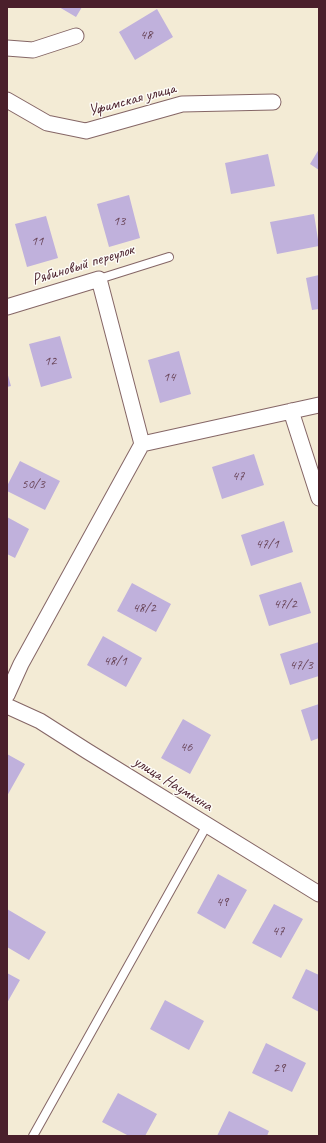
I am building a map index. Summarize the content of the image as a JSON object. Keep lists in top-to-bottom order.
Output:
{
  "streets": {
    "street": ["Уфимская улица", "Рябиновый переулок", "улица Наумкина"]
  },
  "house_numbers": [
    "48",
    "13",
    "11",
    "12",
    "14",
    "47",
    "50/3",
    "47/1",
    "47/2",
    "48/2",
    "48/1",
    "47/3",
    "46",
    "49",
    "47",
    "29"
  ]
}
